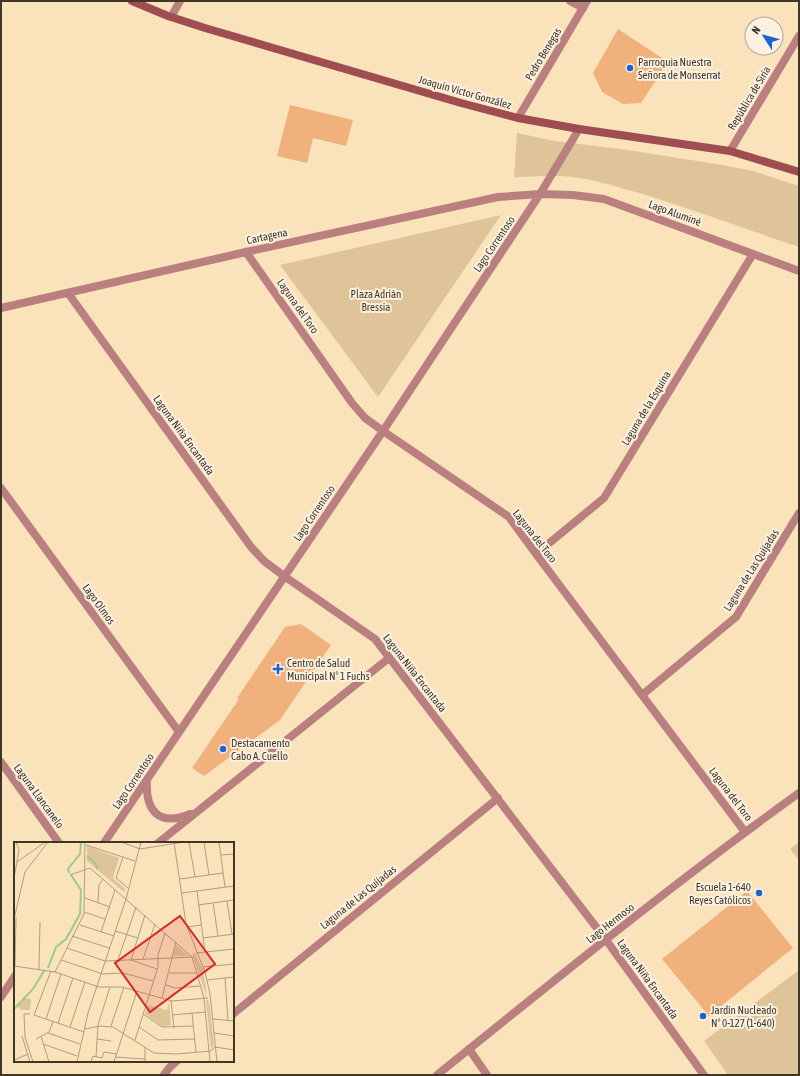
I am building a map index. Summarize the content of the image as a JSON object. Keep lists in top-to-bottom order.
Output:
{
  "streets": {
    "main road": ["Joaquín Víctor González"],
    "street": [
      "Pedro Benegas",
      "República de Siria",
      "Lago Aluminé",
      "Cartagena",
      "Lago Correntoso",
      "Laguna del Toro",
      "Laguna de la Esquina",
      "Laguna Niña Encantada",
      "Laguna de Las Quijadas",
      "Lago Olmos",
      "Laguna Llancanelo",
      "Lago Hermoso"
    ]
  },
  "crossings": [
    ["Pedro Benegas", "Joaquín Víctor González"],
    ["Joaquín Víctor González", "República de Siria"],
    ["Joaquín Víctor González", "Lago Correntoso"],
    ["Lago Aluminé", "Cartagena"],
    ["Lago Aluminé", "Lago Correntoso"],
    ["Lago Aluminé", "Laguna de la Esquina"],
    ["Cartagena", "Lago Correntoso"],
    ["Cartagena", "Laguna del Toro"],
    ["Cartagena", "Laguna Niña Encantada"],
    ["Lago Correntoso", "Laguna del Toro"],
    ["Lago Correntoso", "Laguna Niña Encantada"],
    ["Lago Correntoso", "Lago Olmos"],
    ["Laguna del Toro", "Laguna de la Esquina"],
    ["Laguna del Toro", "Laguna de Las Quijadas"],
    ["Laguna del Toro", "Lago Hermoso"],
    ["Laguna Niña Encantada", "Laguna de Las Quijadas"],
    ["Laguna Niña Encantada", "Lago Hermoso"]
  ],
  "parks": ["Plaza Adrián Bressia"],
  "places": {
    "other": [
      "Parroquia Nuestra Señora de Monserrat",
      "Destacamento Cabo A. Cuello",
      "Escuela 1-640 Reyes Católicos",
      "Jardín Nucleado N° 0-127 (1-640)"
    ],
    "health": ["Centro de Salud Municipal N° 1 Fuchs"]
  },
  "north": "top left"
}
